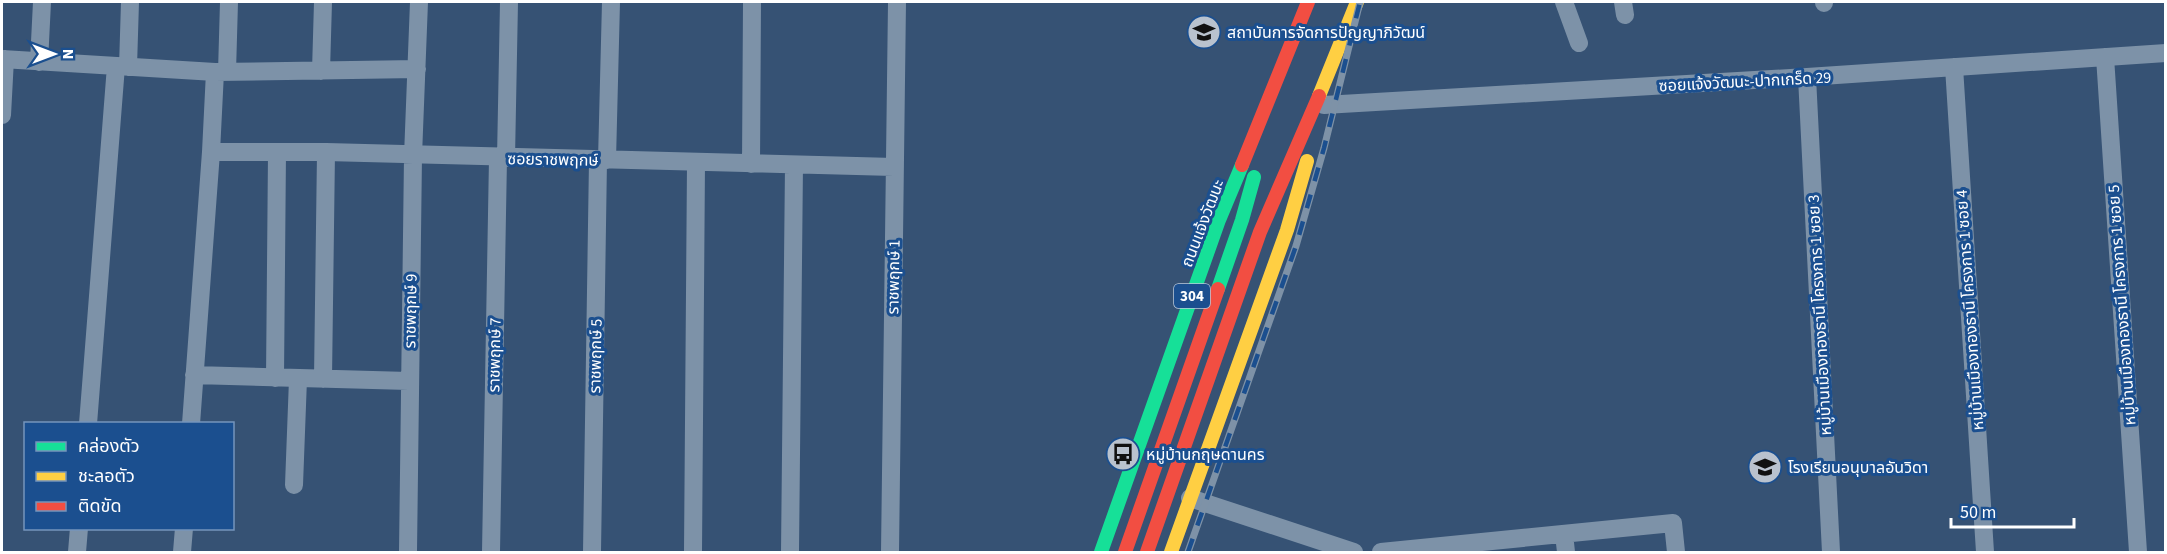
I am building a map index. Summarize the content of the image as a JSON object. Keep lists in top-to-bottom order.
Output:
{
  "streets": {
    "main road": ["ถนนแจ้งวัฒนะ", "304"],
    "street": [
      "ซอยแจ้งวัฒนะ-ปากเกร็ด 29",
      "ซอยราชพฤกษ์",
      "ราชพฤกษ์ 1",
      "หมู่บ้านเมืองทองธานี โครงการ 1 ซอย 5",
      "หมู่บ้านเมืองทองธานี โครงการ 1 ซอย 4",
      "ราชพฤกษ์ 9",
      "หมู่บ้านเมืองทองธานี โครงการ 1 ซอย 3",
      "ราชพฤกษ์ 7",
      "ราชพฤกษ์ 5"
    ]
  },
  "crossings": [
    ["ซอยแจ้งวัฒนะ-ปากเกร็ด 29", "หมู่บ้านเมืองทองธานี โครงการ 1 ซอย 5"],
    ["ซอยแจ้งวัฒนะ-ปากเกร็ด 29", "หมู่บ้านเมืองทองธานี โครงการ 1 ซอย 4"],
    ["ซอยแจ้งวัฒนะ-ปากเกร็ด 29", "หมู่บ้านเมืองทองธานี โครงการ 1 ซอย 3"],
    ["ซอยราชพฤกษ์", "ราชพฤกษ์ 1"],
    ["ซอยราชพฤกษ์", "ราชพฤกษ์ 9"],
    ["ซอยราชพฤกษ์", "ราชพฤกษ์ 7"],
    ["ซอยราชพฤกษ์", "ราชพฤกษ์ 5"]
  ],
  "places": {
    "school or university": ["สถาบันการจัดการปัญญาภิวัฒน์", "โรงเรียนอนุบาลอันวิดา"],
    "bus stop": ["หมู่บ้านกฤษดานคร"]
  },
  "legend": ["คล่องตัว", "ชะลอตัว", "ติดขัด"],
  "scale_bar": "50 m",
  "north": "right"
}
